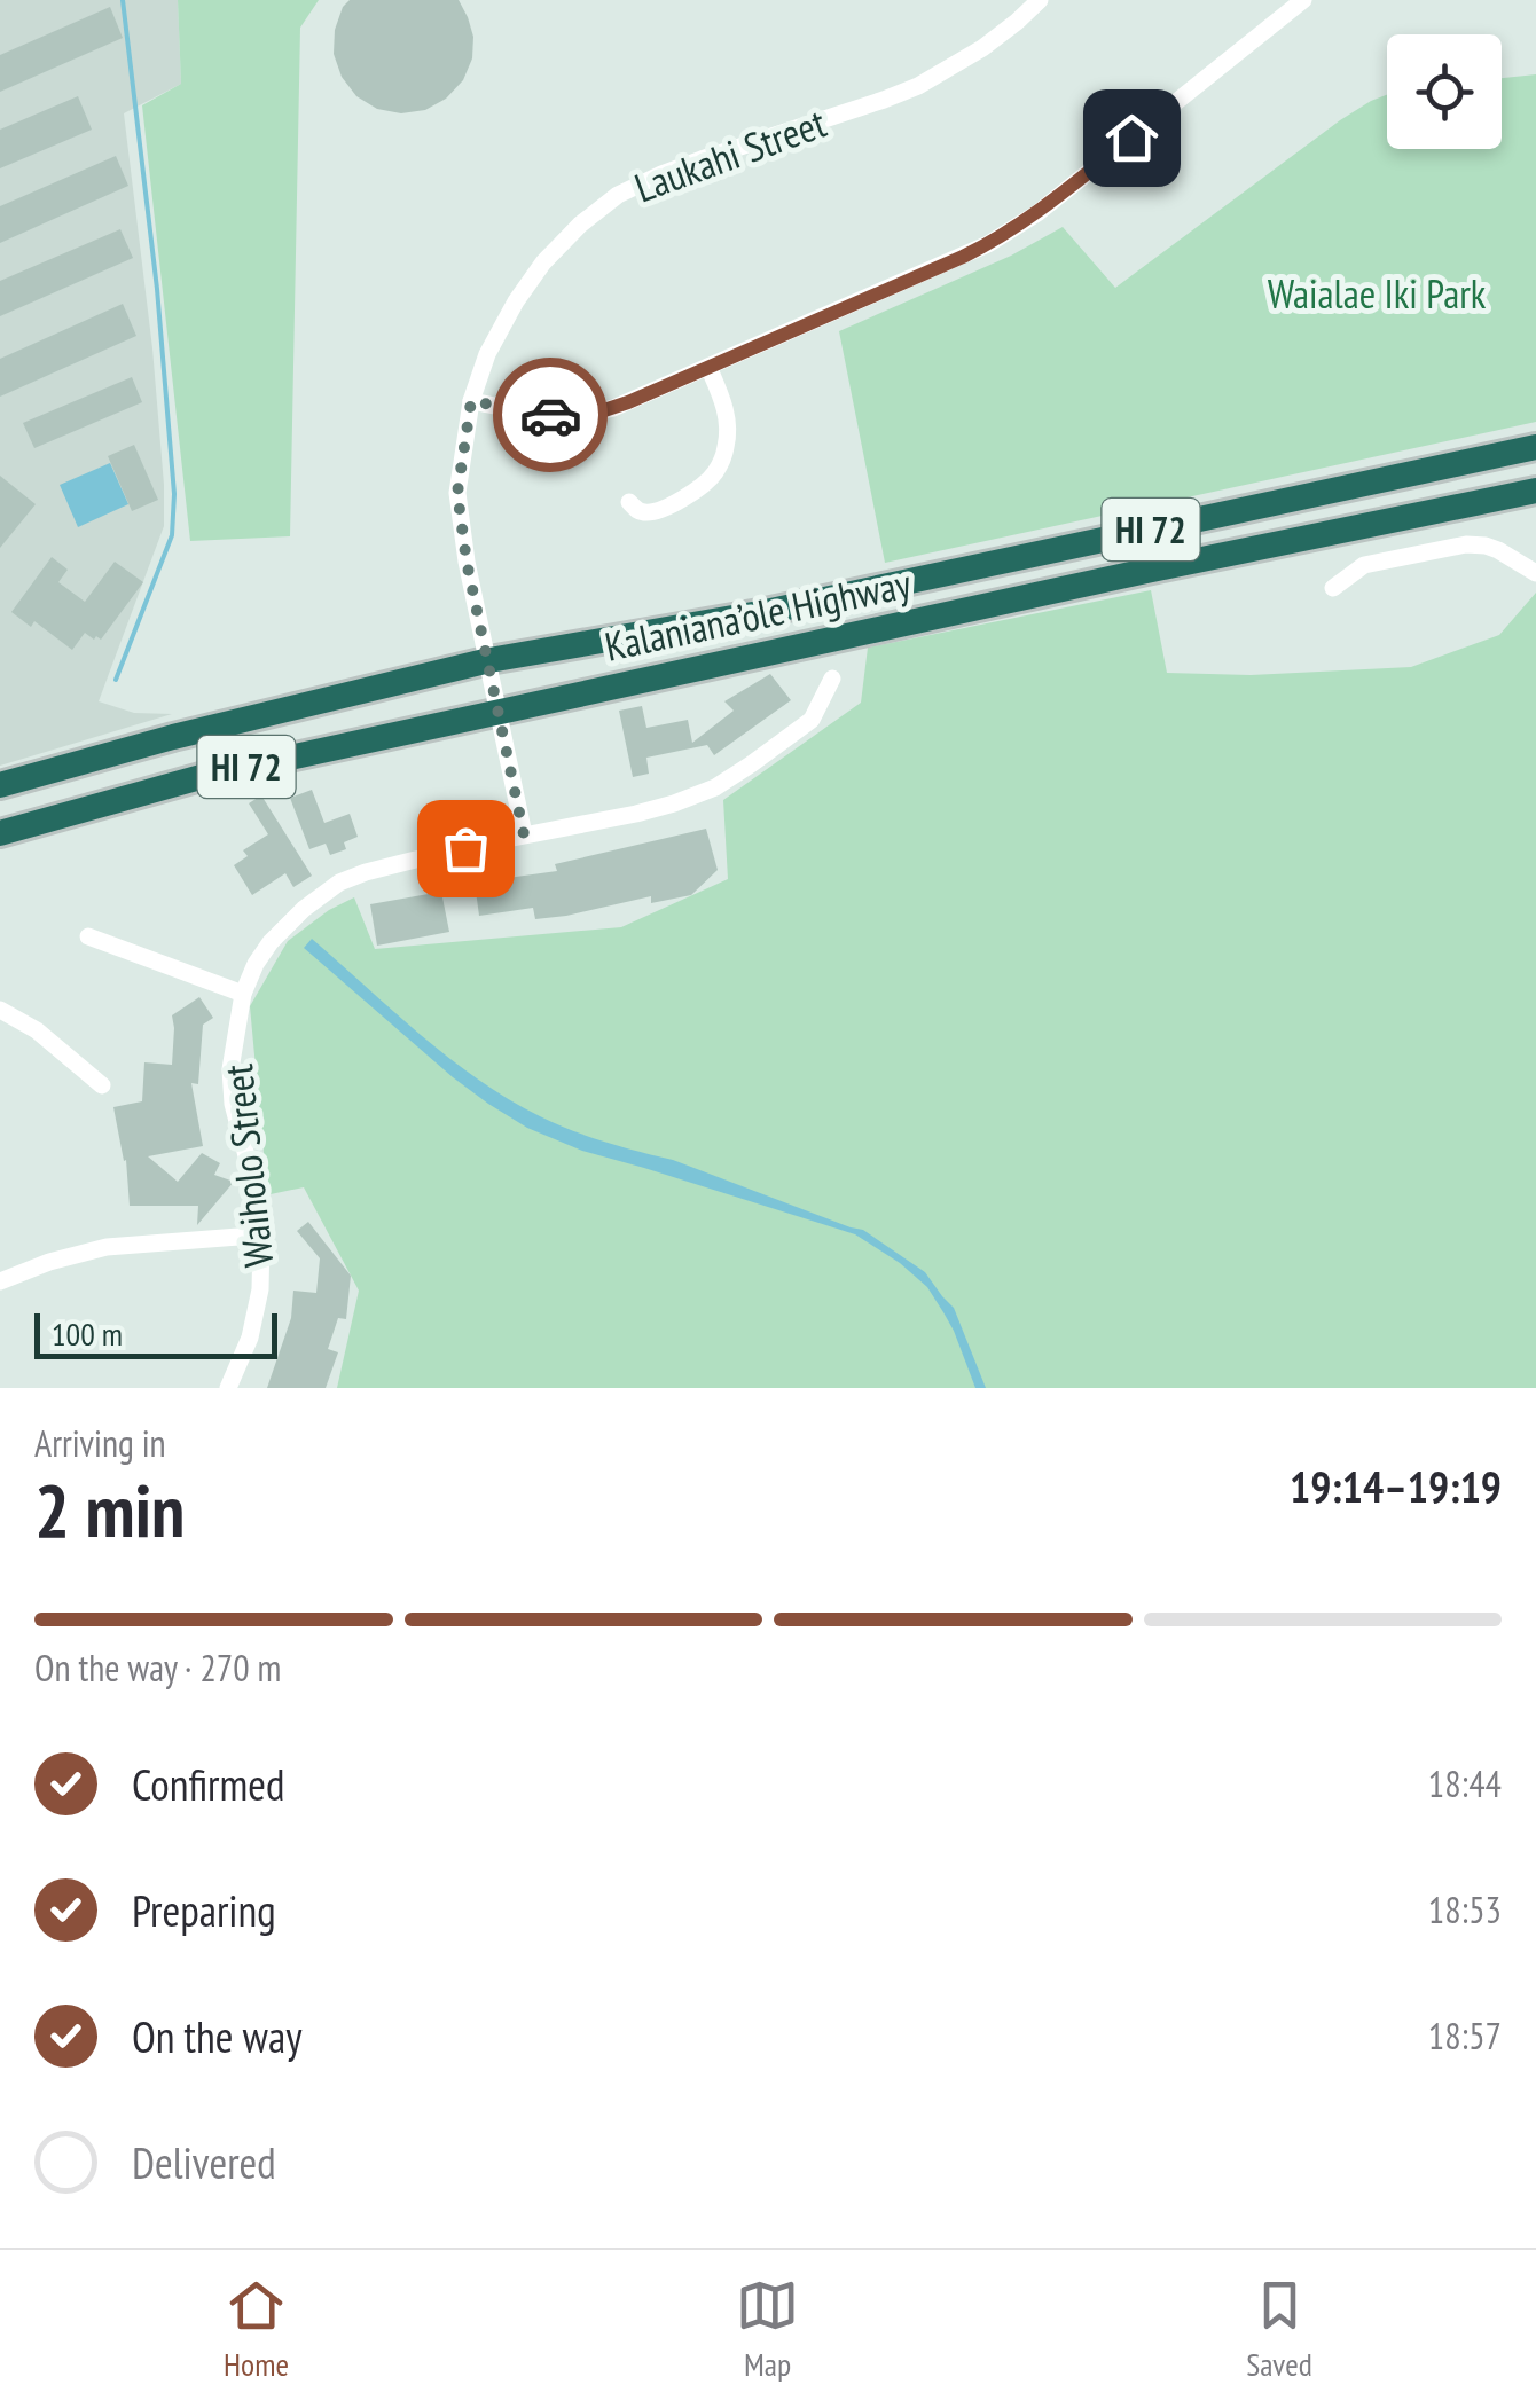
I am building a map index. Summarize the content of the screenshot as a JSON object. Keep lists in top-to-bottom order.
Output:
{
  "streets": {
    "highway": ["HI 72", "Kalaniana’ole Highway"],
    "street": ["Laukahi Street", "Waiholo Street"]
  },
  "crossings": [
    ["Laukahi Street", "Kalaniana’ole Highway"]
  ],
  "parks": ["Waialae Iki Park"],
  "scale_bar": "100 m",
  "page": {
    "scale": "100 m",
    "heading": ["2 min", "Arriving in", "19:14–19:19"],
    "bar": "On the way · 270 m",
    "list": [
      ["Confirmed", "18:44"],
      ["Preparing", "18:53"],
      ["On the way", "18:57"],
      "Delivered"
    ],
    "tabs": ["Home", "Map", "Saved"]
  }
}
